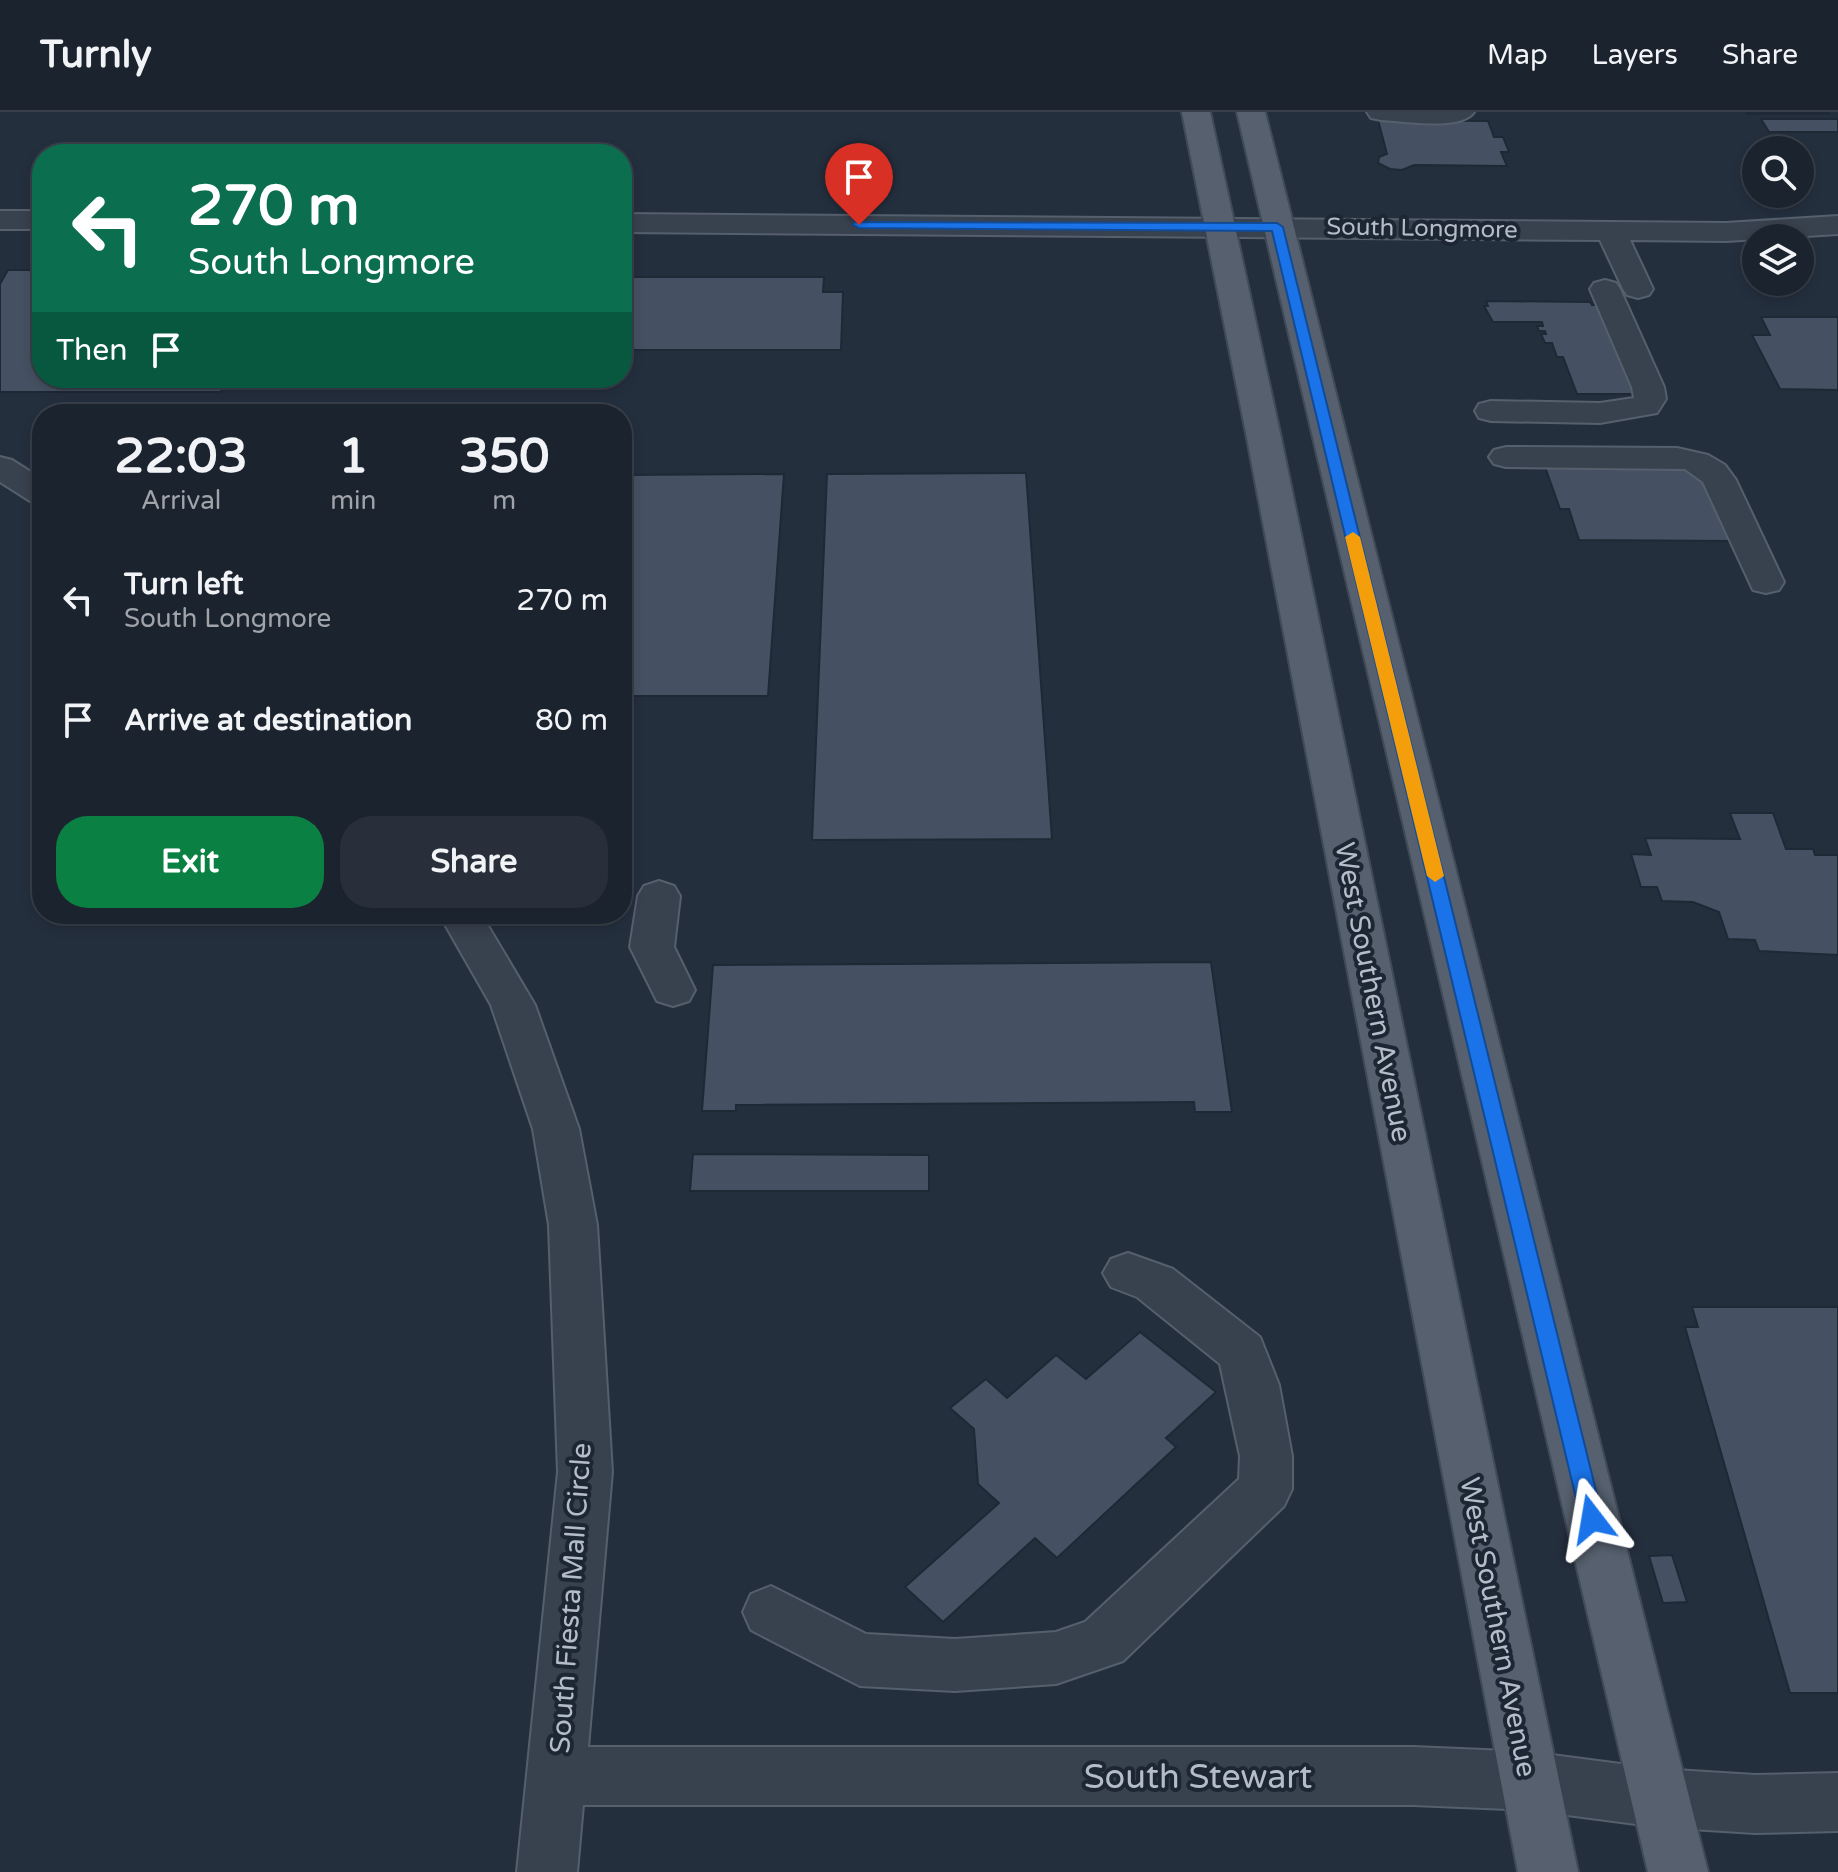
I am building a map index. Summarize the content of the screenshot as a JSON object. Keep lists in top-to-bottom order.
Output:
{
  "streets": {
    "main road": ["West Southern Avenue"],
    "street": ["South Longmore", "South Fiesta Mall Circle", "South Stewart"]
  },
  "crossings": [
    ["South Longmore", "West Southern Avenue"],
    ["West Southern Avenue", "South Stewart"],
    ["South Fiesta Mall Circle", "South Stewart"]
  ],
  "page": {
    "header": "Turnly",
    "nav": ["Map", "Layers", "Share"],
    "turn": ["270 m", "South Longmore"],
    "then": "Then",
    "eta": [
      "22:03",
      "Arrival",
      "1",
      "min",
      "350",
      "m"
    ],
    "list": [
      {
        "name": "Turn left",
        "note": "South Longmore",
        "value": "270 m"
      },
      {
        "name": "Arrive at destination",
        "value": "80 m"
      }
    ],
    "buttons": ["Exit", "Share"]
  }
}
